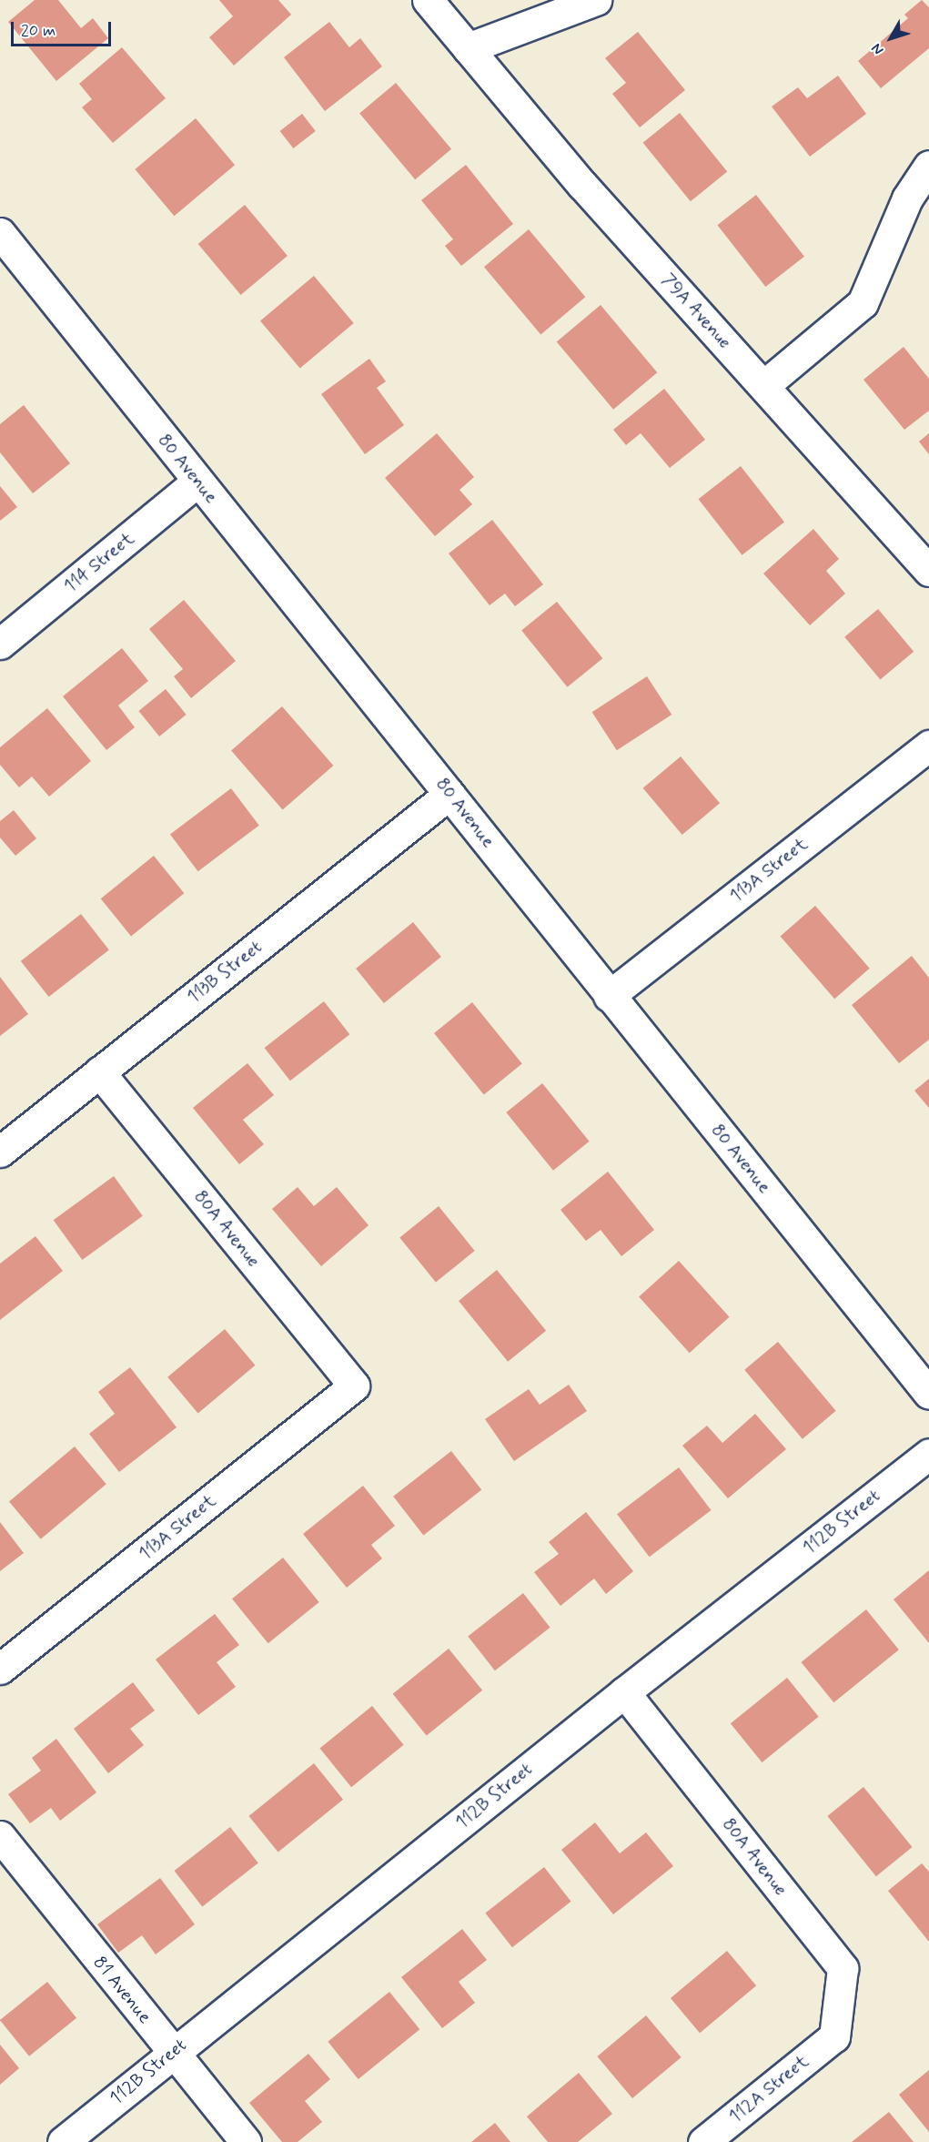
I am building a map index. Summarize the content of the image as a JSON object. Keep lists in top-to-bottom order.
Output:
{
  "streets": {
    "street": [
      "79A Avenue",
      "80 Avenue",
      "114 Street",
      "113A Street",
      "113B Street",
      "80A Avenue",
      "112B Street",
      "81 Avenue",
      "112A Street"
    ]
  },
  "crossings": [
    ["80 Avenue", "114 Street"],
    ["80 Avenue", "113A Street"],
    ["80 Avenue", "113B Street"],
    ["113A Street", "80A Avenue"],
    ["113B Street", "80A Avenue"],
    ["80A Avenue", "112B Street"],
    ["80A Avenue", "112A Street"],
    ["112B Street", "81 Avenue"]
  ],
  "scale_bar": "20 m",
  "north": "bottom left"
}
